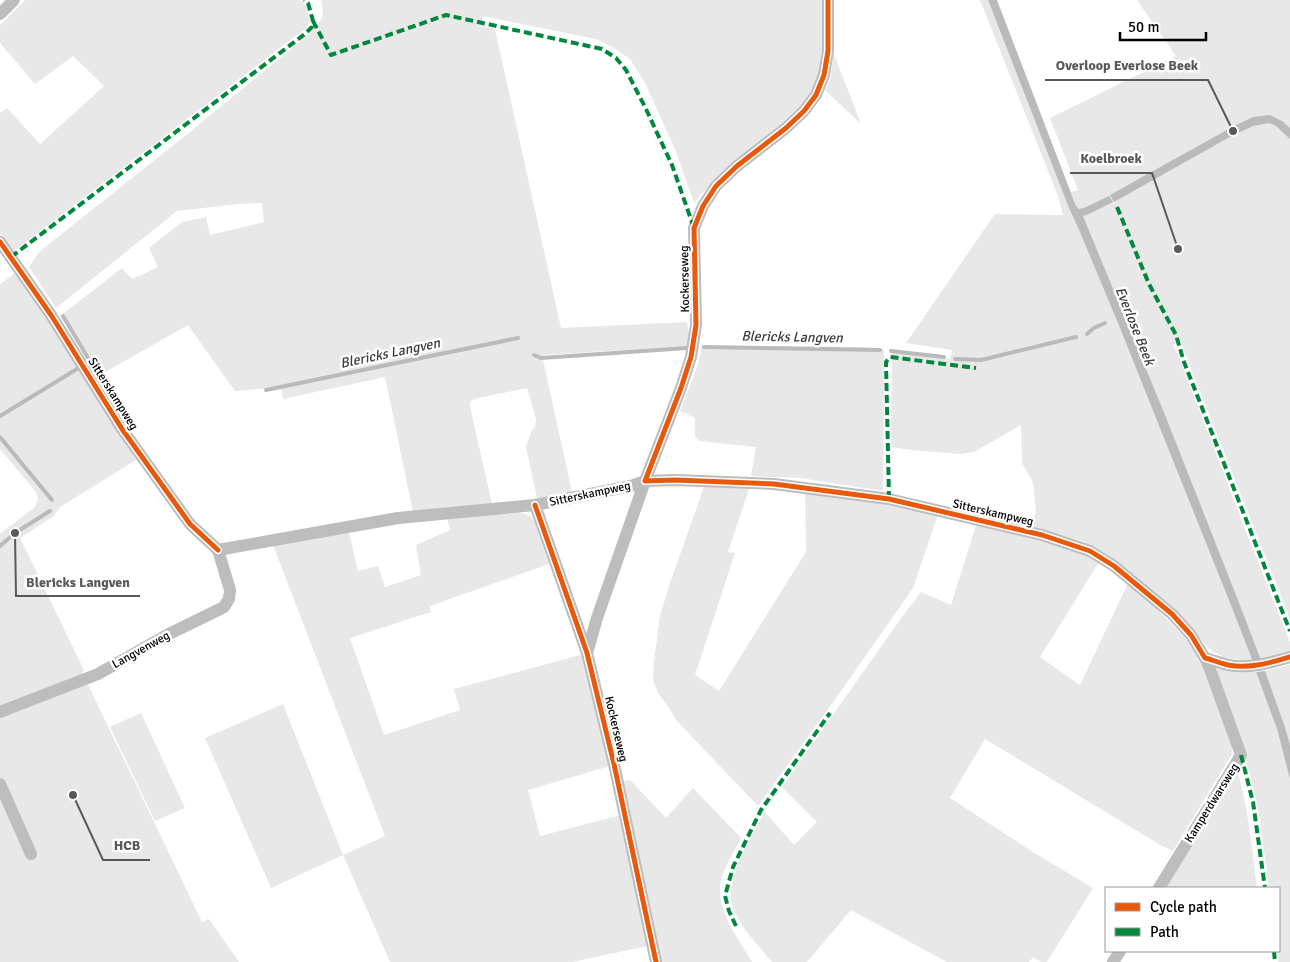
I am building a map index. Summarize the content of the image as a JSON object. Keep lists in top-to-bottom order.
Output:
{
  "streets": {
    "street": [
      "Kockerseweg",
      "Sitterskampweg",
      "Langvenweg",
      "Kamperdwarsweg"
    ]
  },
  "crossings": [
    ["Kockerseweg", "Sitterskampweg"],
    ["Sitterskampweg", "Langvenweg"],
    ["Sitterskampweg", "Kamperdwarsweg"]
  ],
  "water": ["Everlose Beek", "Blericks Langven"],
  "places": [
    "Overloop Everlose Beek",
    "Koelbroek",
    "Blericks Langven",
    "HCB"
  ],
  "legend": ["Cycle path", "Path"],
  "scale_bar": "50 m"
}
